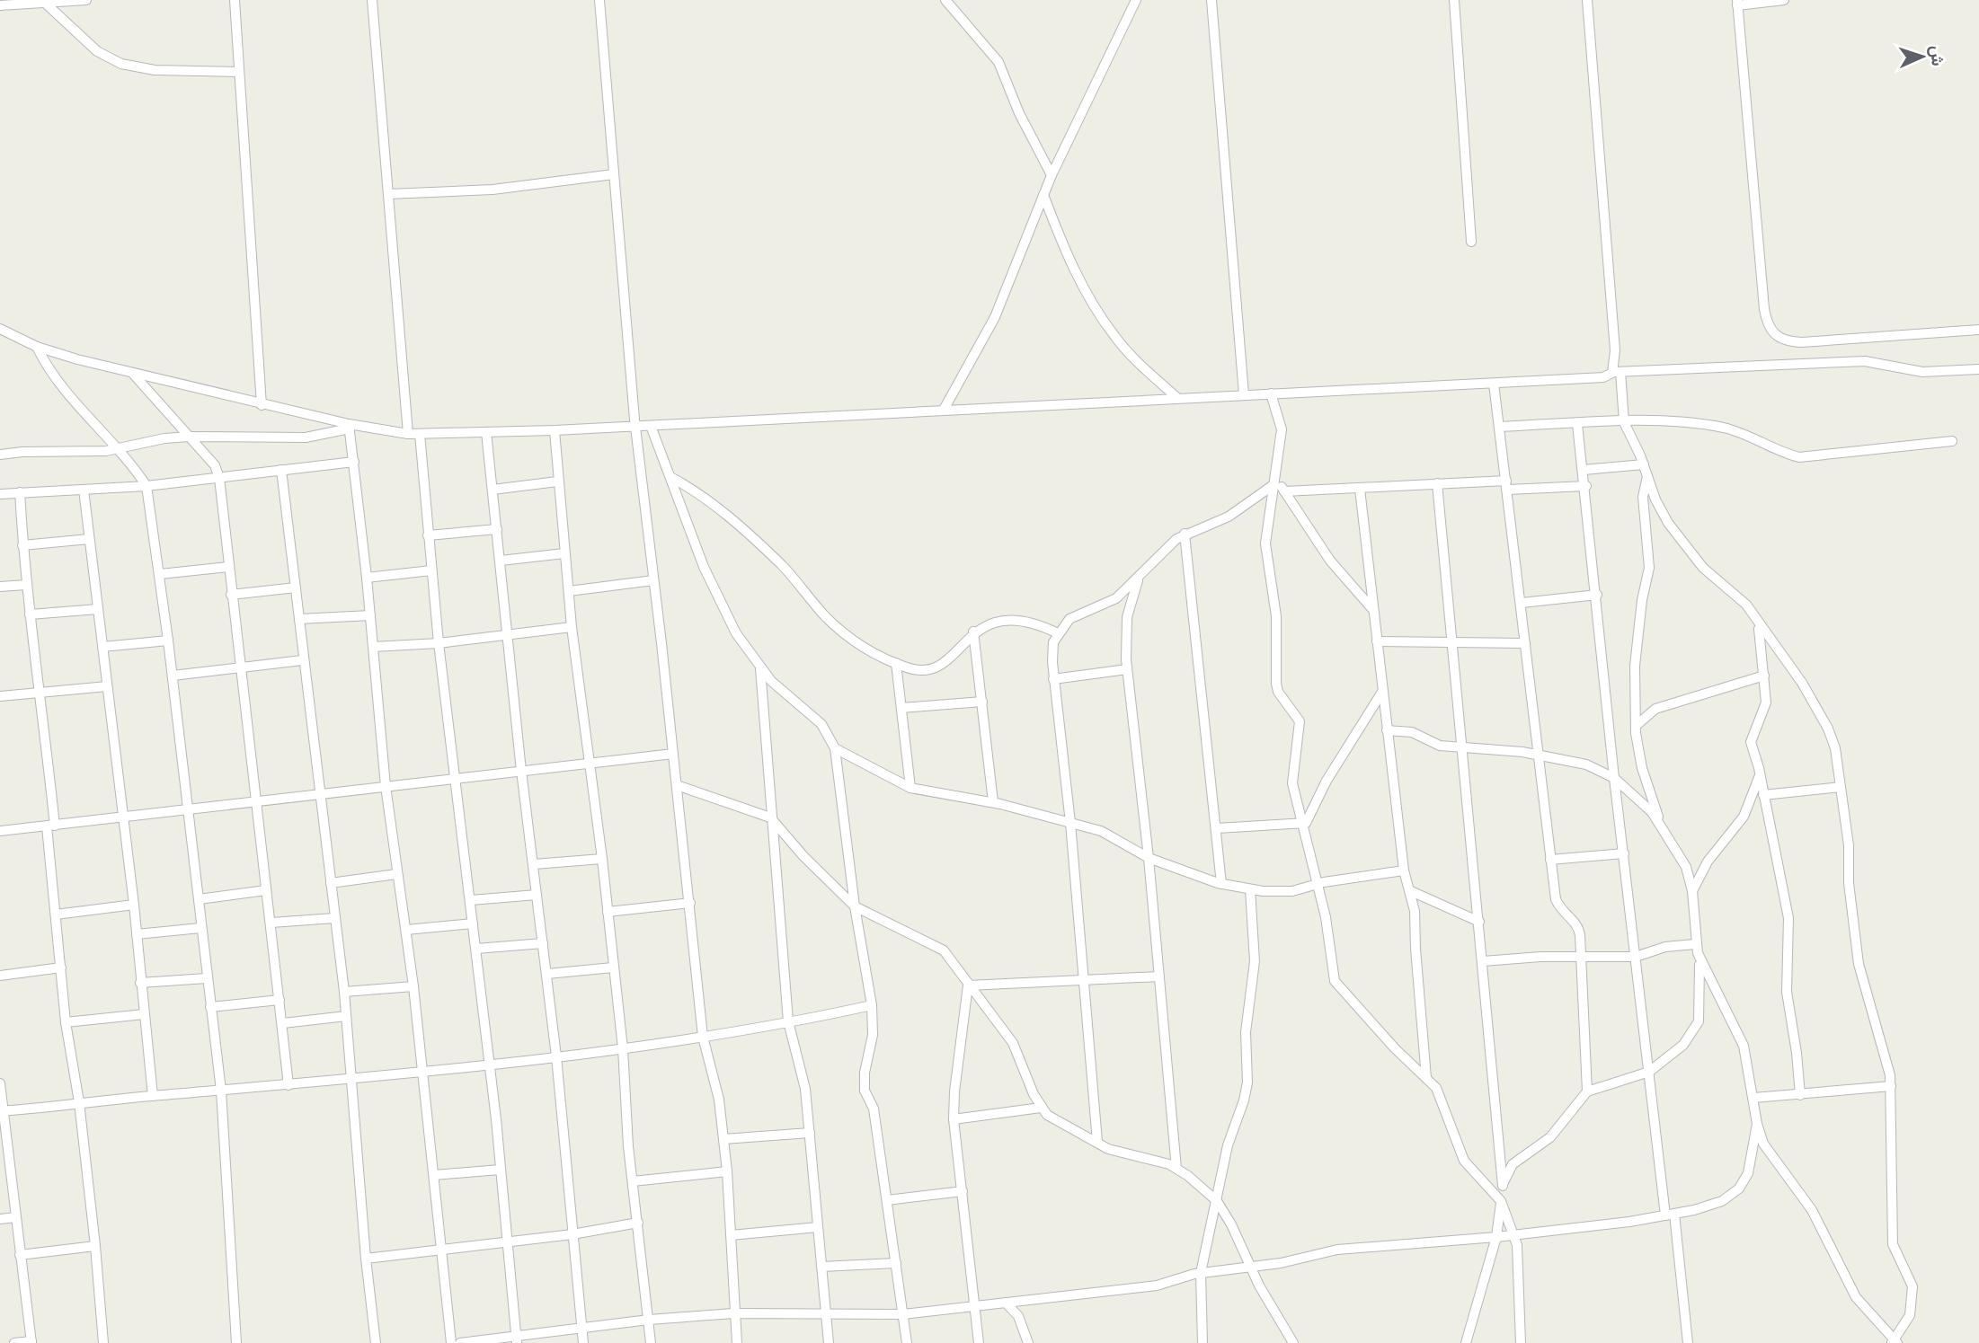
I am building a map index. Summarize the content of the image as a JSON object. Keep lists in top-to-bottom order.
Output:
{
  "north": "right"
}
